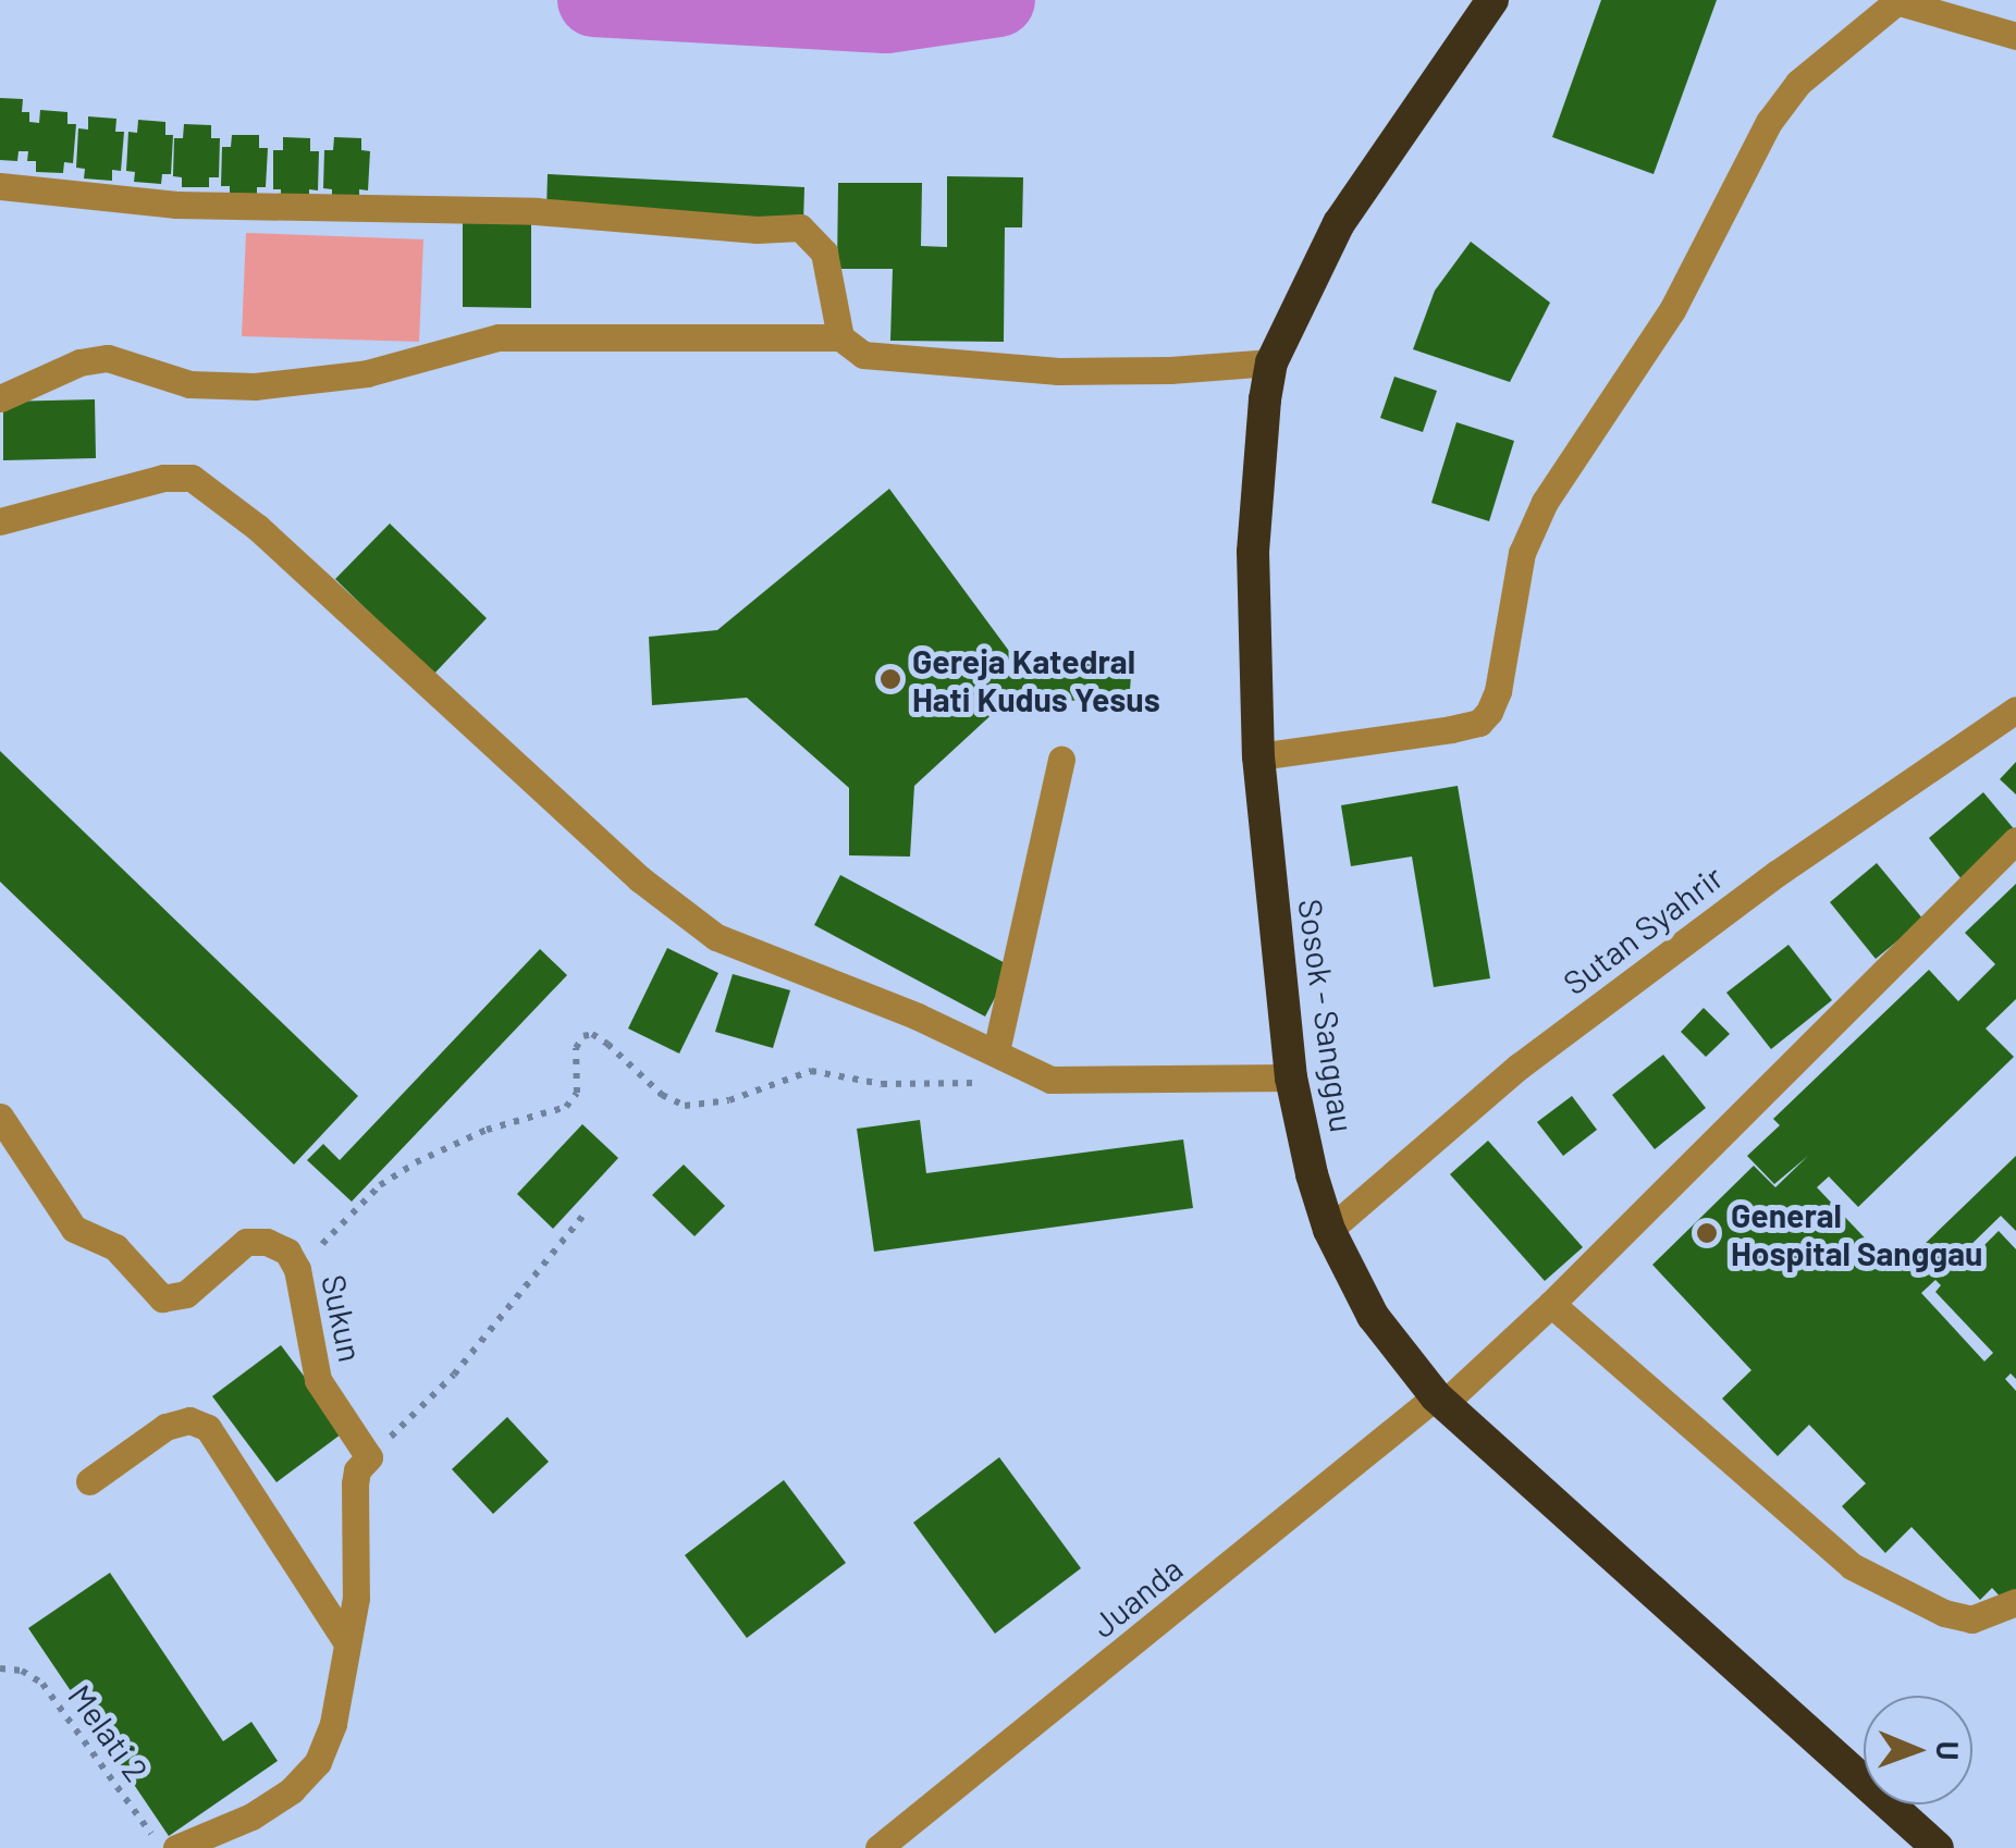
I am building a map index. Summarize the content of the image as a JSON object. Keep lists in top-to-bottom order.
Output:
{
  "streets": {
    "highway": ["Sosok - Sanggau"],
    "street": ["Sutan Syahrir", "Sukun", "Juanda"],
    "path": ["Melati 2"]
  },
  "crossings": [
    ["Sutan Syahrir", "Sosok - Sanggau"],
    ["Sosok - Sanggau", "Juanda"]
  ],
  "places": ["Gereja Katedral Hati Kudus Yesus", "General Hospital Sanggau"],
  "north": "right"
}
